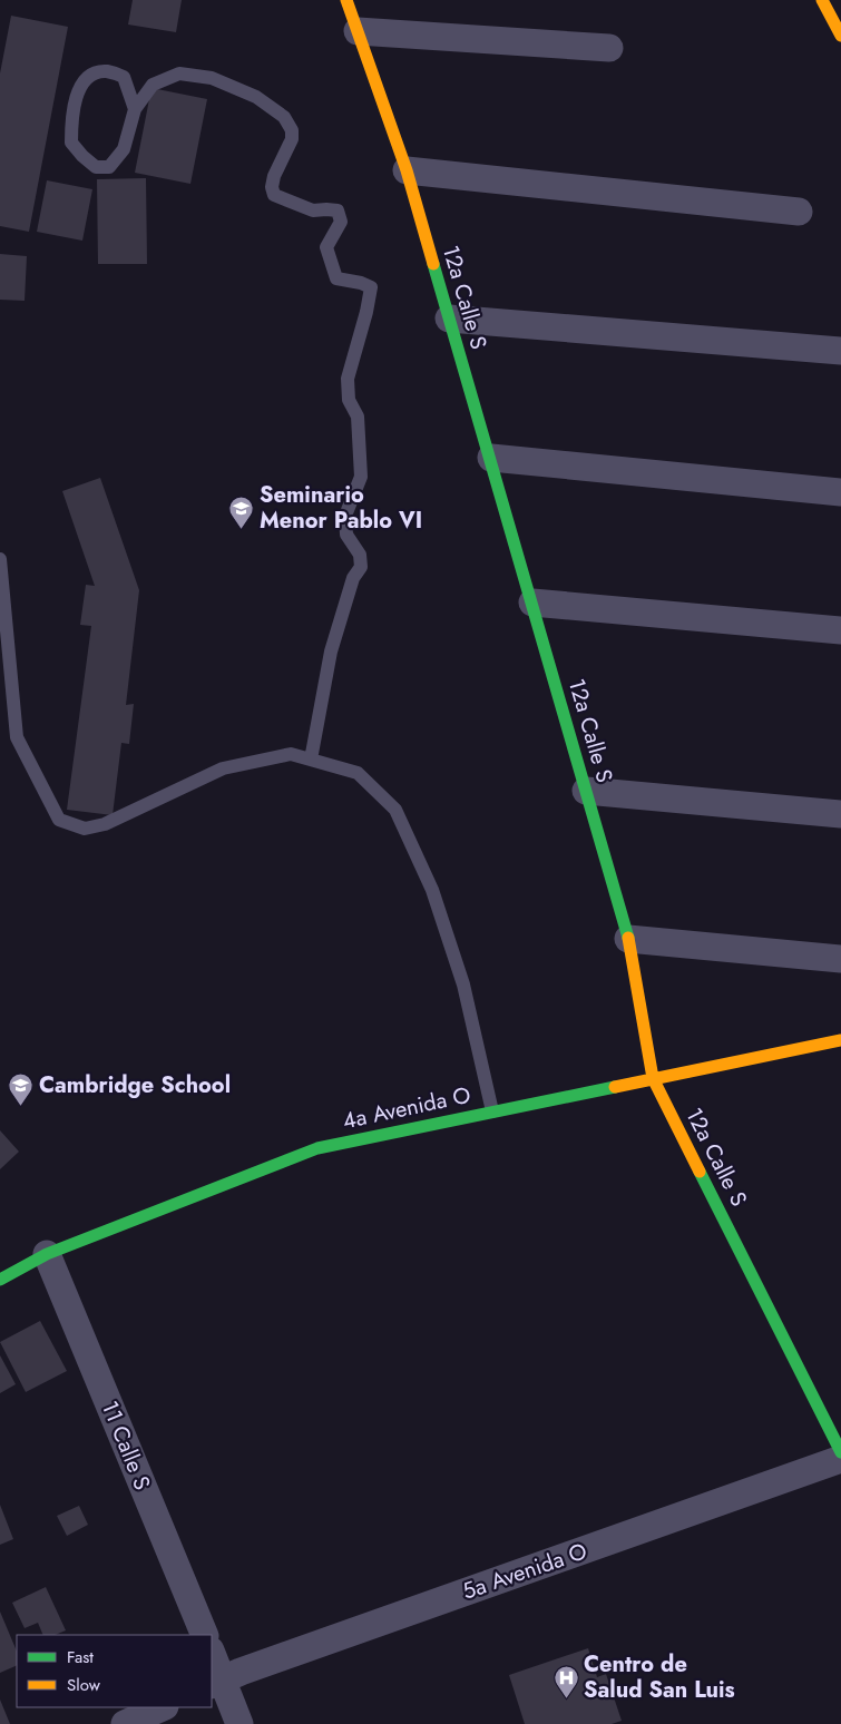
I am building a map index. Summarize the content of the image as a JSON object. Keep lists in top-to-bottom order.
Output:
{
  "streets": {
    "street": [
      "12a Calle S",
      "4a Avenida O",
      "11 Calle S",
      "5a Avenida O"
    ]
  },
  "crossings": [
    ["12a Calle S", "4a Avenida O"],
    ["4a Avenida O", "11 Calle S"]
  ],
  "places": {
    "school or university": ["Seminario Menor Pablo VI", "Cambridge School"],
    "hospital": ["Centro de Salud San Luis"]
  },
  "legend": ["Fast", "Slow"]
}
